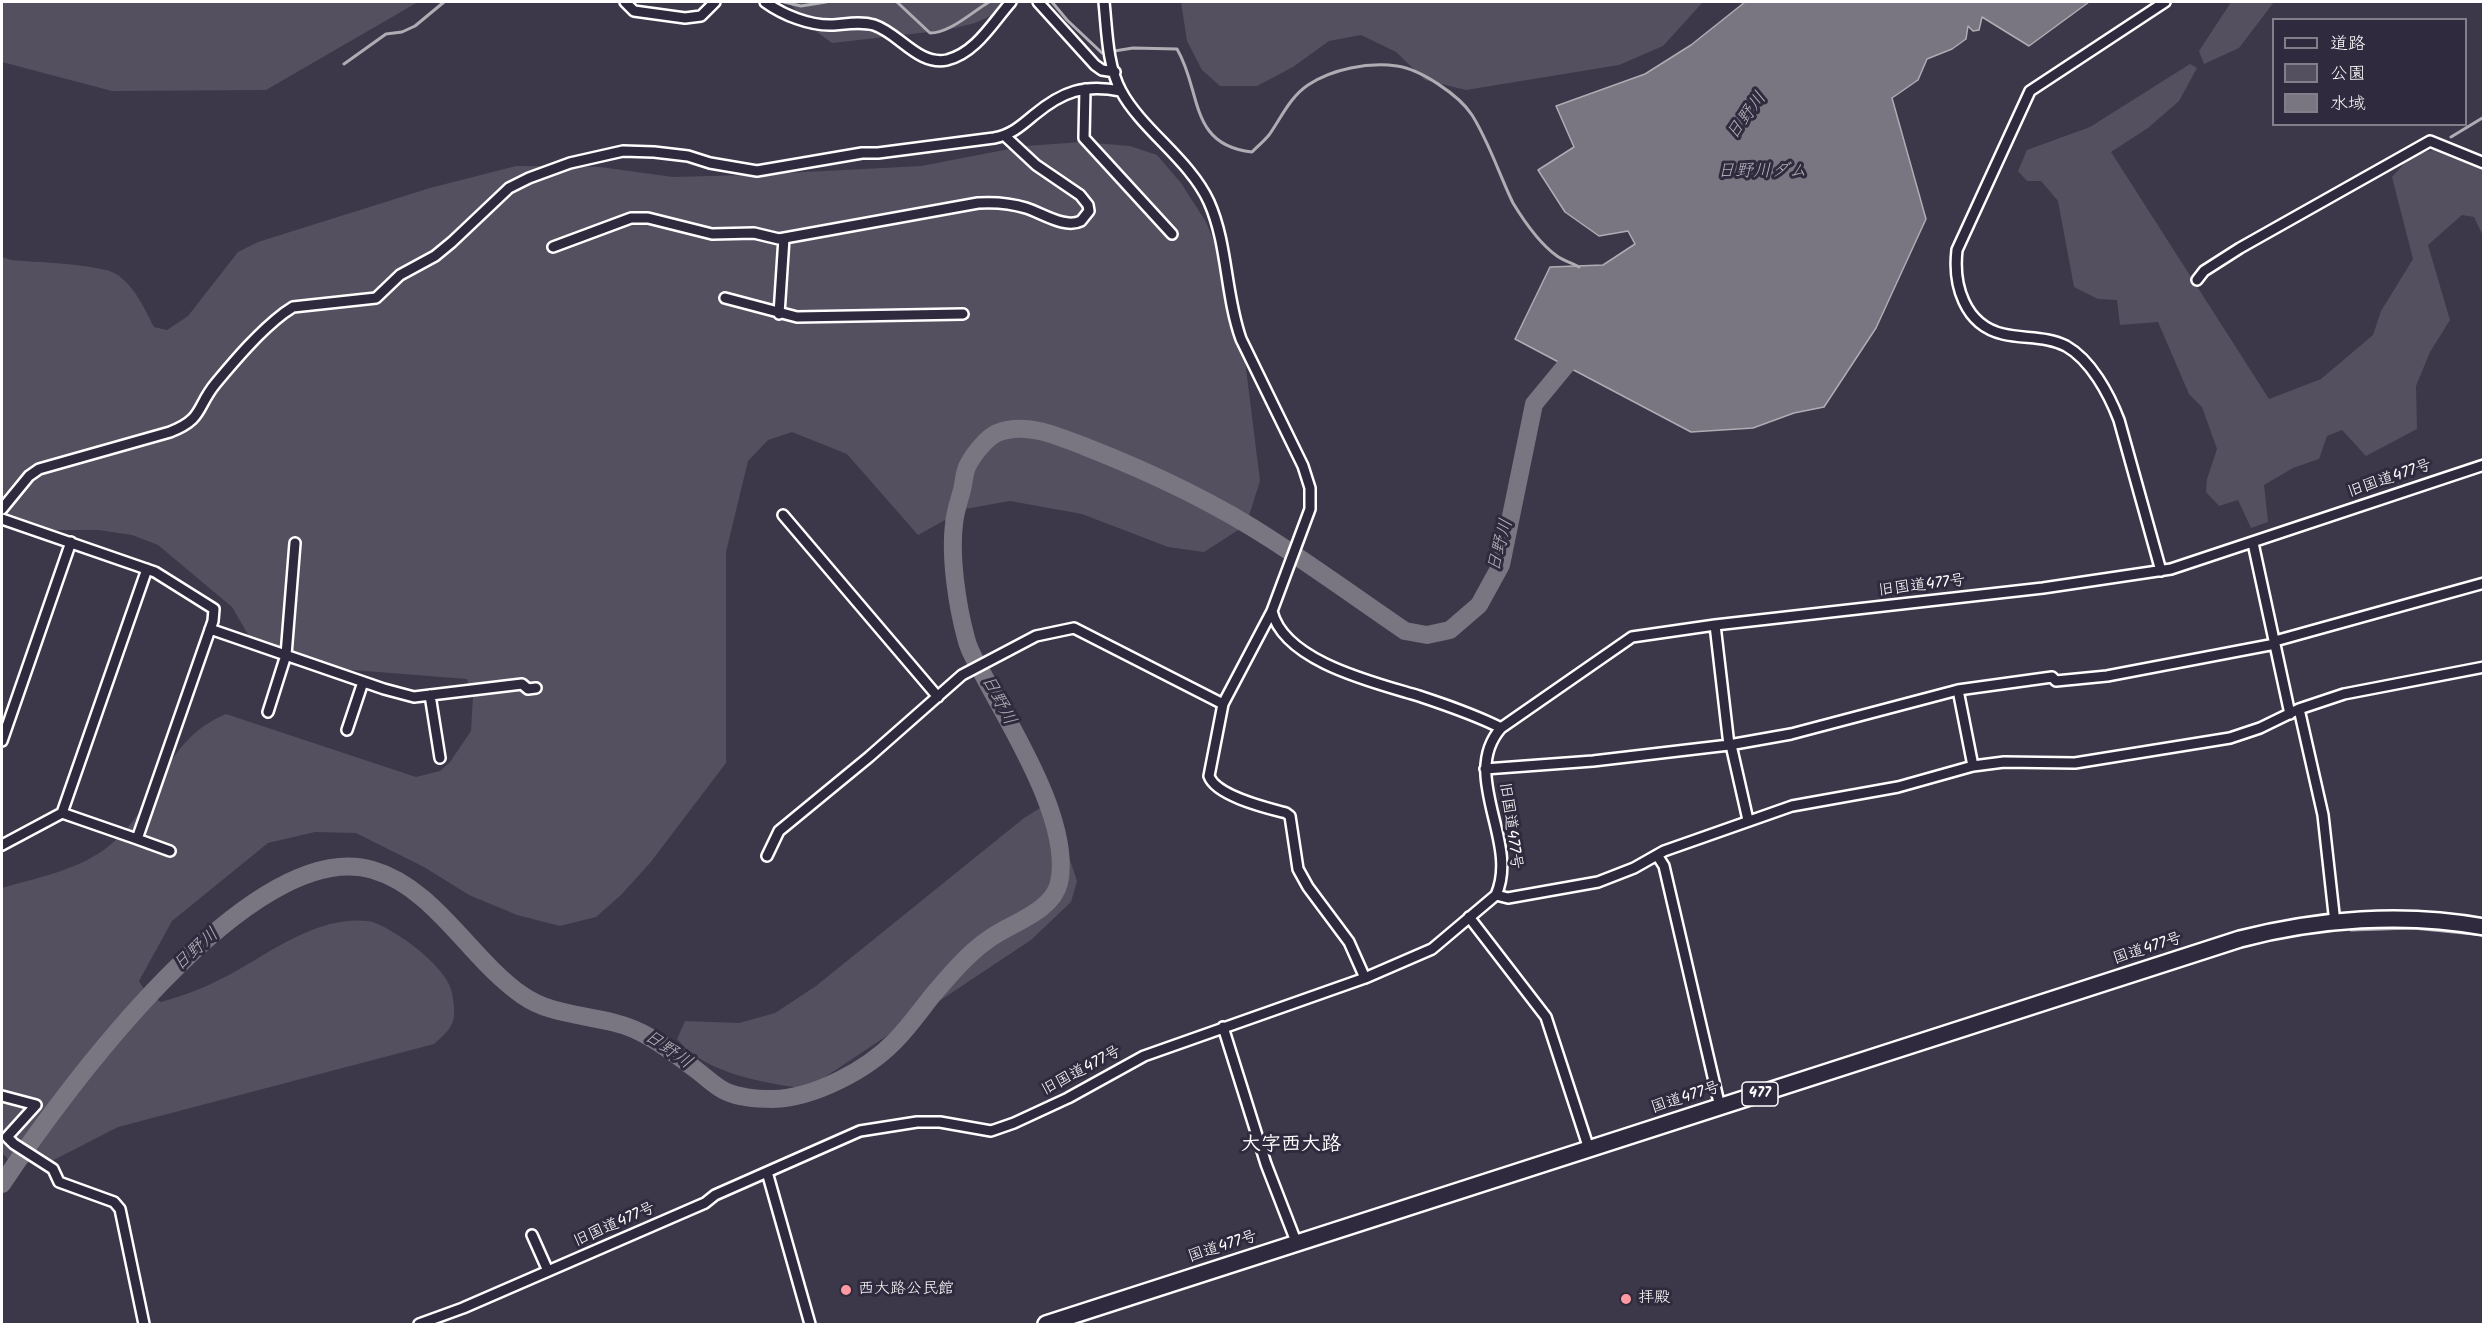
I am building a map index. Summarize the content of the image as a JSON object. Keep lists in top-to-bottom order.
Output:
{
  "streets": {
    "highway": ["国道477号", "477"],
    "street": ["旧国道477号"]
  },
  "districts": ["大字西大路"],
  "water": ["日野川", "日野川ダム"],
  "places": ["西大路公民館", "拝殿"],
  "legend": ["道路", "公園", "水域"]
}
